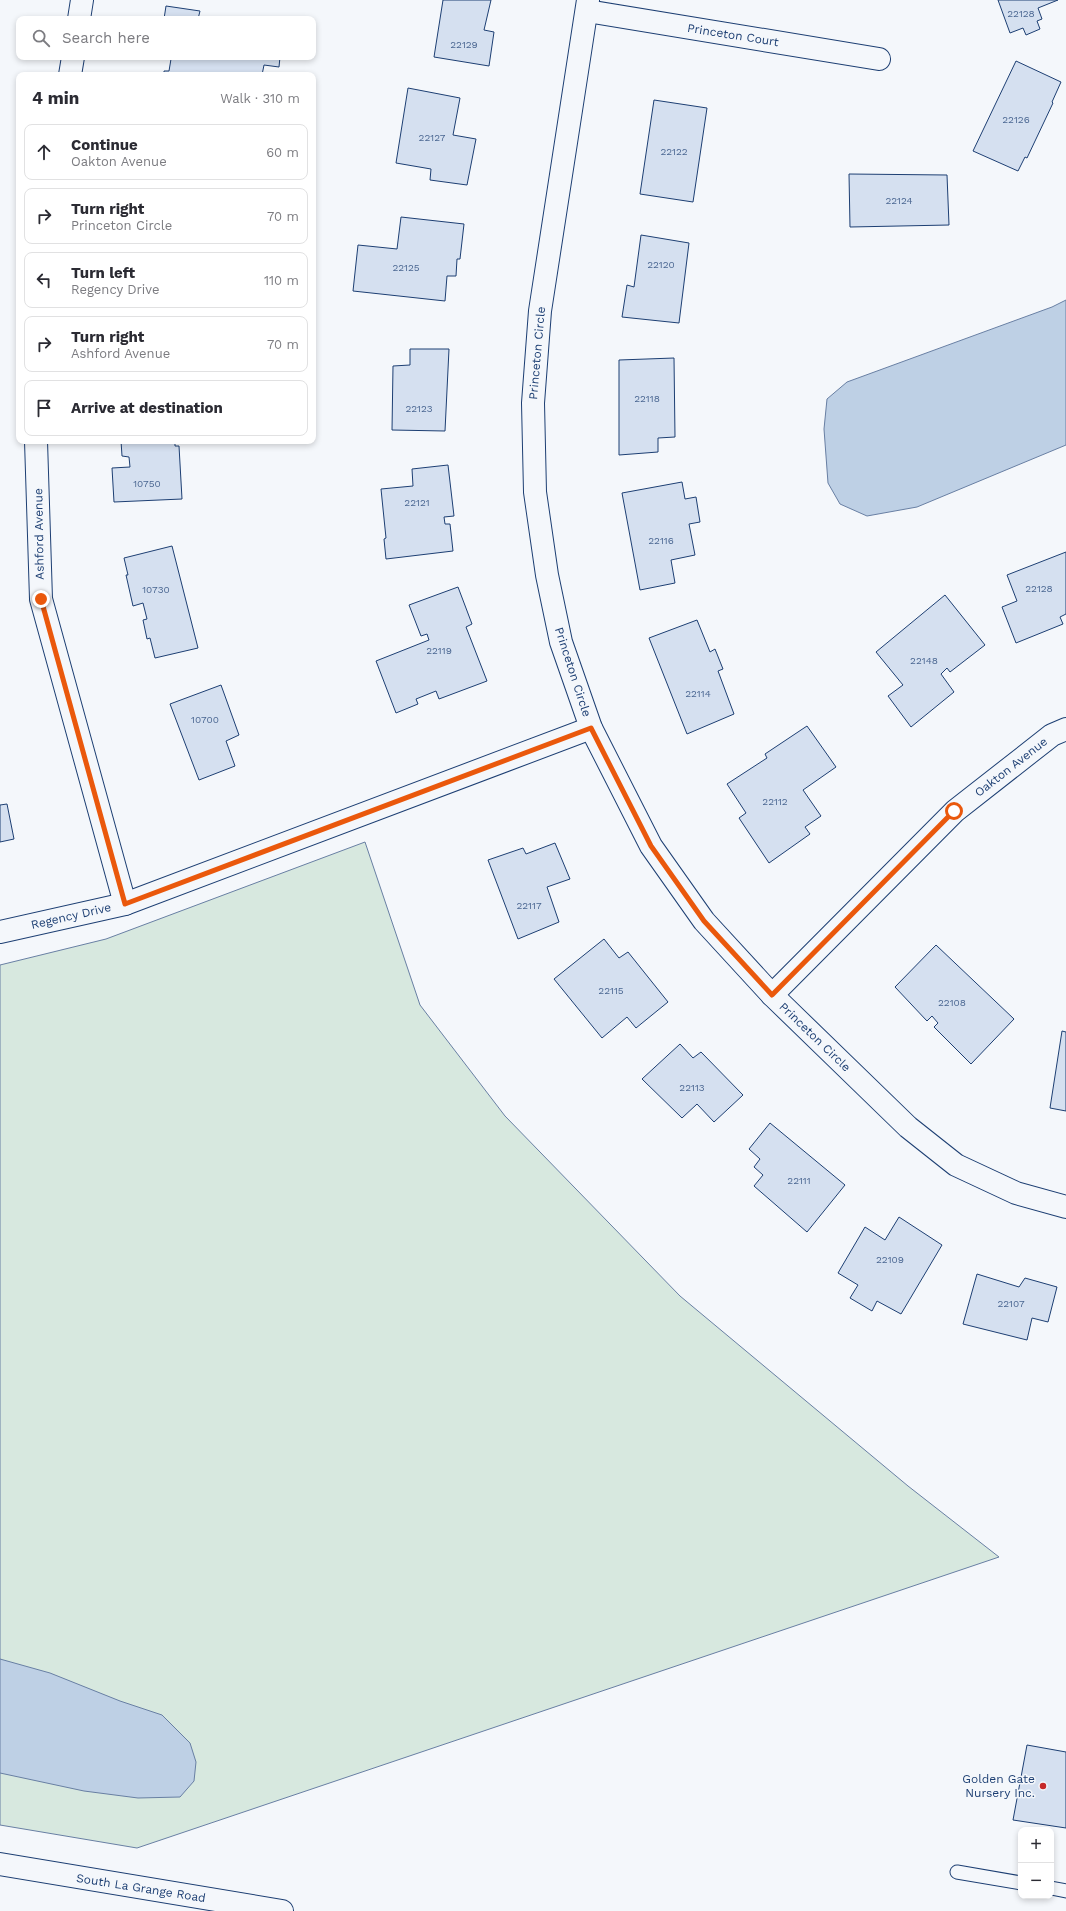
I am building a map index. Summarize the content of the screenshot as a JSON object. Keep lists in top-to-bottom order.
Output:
{
  "streets": {
    "street": [
      "Princeton Court",
      "Princeton Circle",
      "Ashford Avenue",
      "Oakton Avenue",
      "Regency Drive",
      "South La Grange Road"
    ]
  },
  "crossings": [
    ["Princeton Court", "Princeton Circle"],
    ["Princeton Circle", "Oakton Avenue"],
    ["Princeton Circle", "Regency Drive"],
    ["Ashford Avenue", "Regency Drive"]
  ],
  "places": ["Golden Gate Nursery Inc."],
  "house_numbers": [
    "22128",
    "22129",
    "22126",
    "22127",
    "22122",
    "22124",
    "22120",
    "22125",
    "22118",
    "22123",
    "10750",
    "22121",
    "22116",
    "22128",
    "10730",
    "22119",
    "22148",
    "22114",
    "10700",
    "22112",
    "22117",
    "22115",
    "22108",
    "22113",
    "22111",
    "22109",
    "22107"
  ],
  "page": {
    "search": "Search here",
    "heading": ["4 min", "Walk · 310 m"],
    "list": [
      ["Continue", "Oakton Avenue", "60 m"],
      ["Turn right", "Princeton Circle", "70 m"],
      ["Turn left", "Regency Drive", "110 m"],
      ["Turn right", "Ashford Avenue", "70 m"],
      "Arrive at destination"
    ],
    "map_buttons": ["+", "−"]
  }
}
